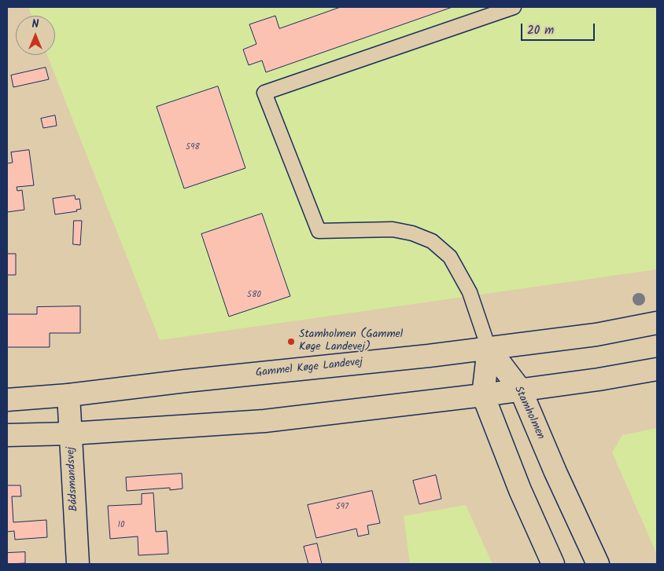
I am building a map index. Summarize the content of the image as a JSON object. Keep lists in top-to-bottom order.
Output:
{
  "streets": {
    "main road": ["Gammel Køge Landevej", "Stamholmen", "Bådsmandsvej"]
  },
  "crossings": [
    ["Gammel Køge Landevej", "Stamholmen"],
    ["Gammel Køge Landevej", "Bådsmandsvej"]
  ],
  "places": ["Stamholmen (Gammel Køge Landevej)"],
  "house_numbers": [
    "598",
    "580",
    "597",
    "10"
  ],
  "scale_bar": "20 m",
  "north": "top"
}
